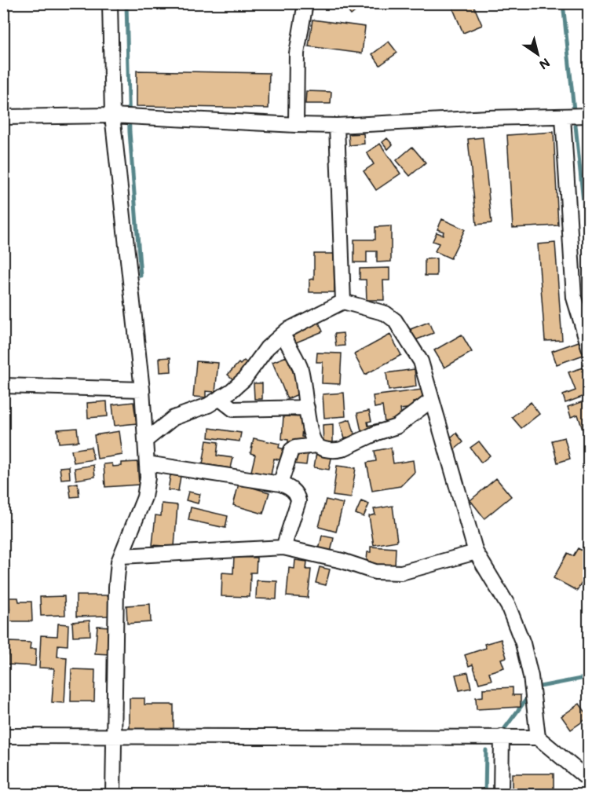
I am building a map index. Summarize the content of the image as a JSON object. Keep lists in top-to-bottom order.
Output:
{
  "north": "bottom right"
}
